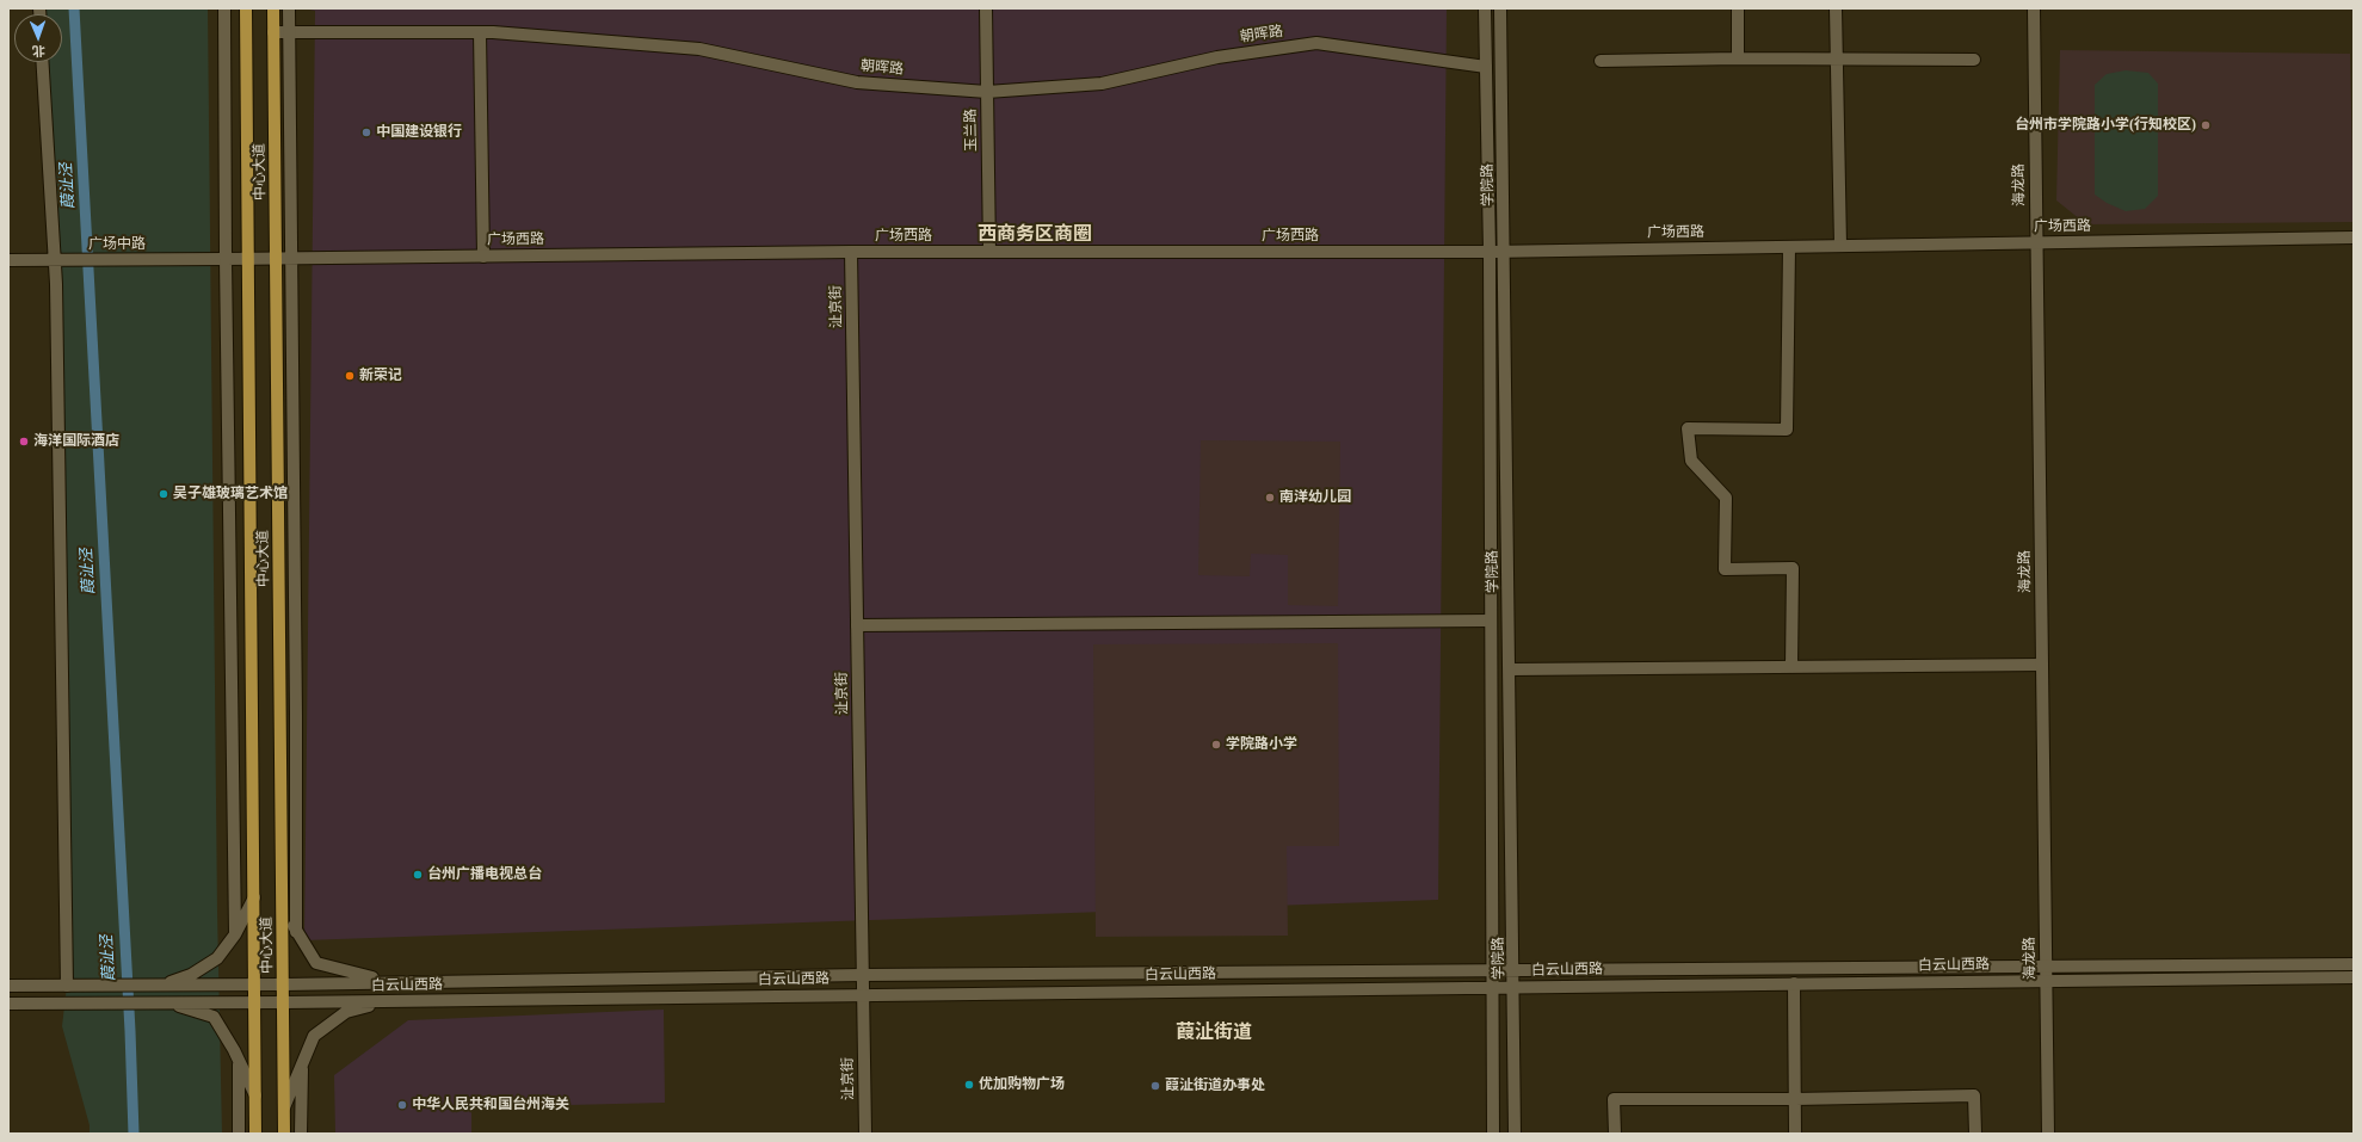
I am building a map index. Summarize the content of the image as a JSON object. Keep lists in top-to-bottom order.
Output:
{
  "streets": {
    "main road": [
      "朝晖路",
      "玉兰路",
      "中心大道",
      "学院路",
      "海龙路",
      "广场西路",
      "广场中路",
      "沚京街",
      "白云山西路"
    ]
  },
  "crossings": [
    ["朝晖路", "玉兰路"],
    ["朝晖路", "中心大道"],
    ["朝晖路", "学院路"],
    ["玉兰路", "广场西路"],
    ["中心大道", "广场西路"],
    ["中心大道", "白云山西路"],
    ["学院路", "广场西路"],
    ["学院路", "白云山西路"],
    ["海龙路", "广场西路"],
    ["海龙路", "白云山西路"],
    ["广场西路", "广场中路"],
    ["广场西路", "沚京街"],
    ["沚京街", "白云山西路"]
  ],
  "districts": ["西商务区商圈", "葭沚街道"],
  "water": ["葭沚泾"],
  "places": [
    "台州市学院路小学(行知校区)",
    "中国建设银行",
    "新荣记",
    "海洋国际酒店",
    "吴子雄玻璃艺术馆",
    "南洋幼儿园",
    "学院路小学",
    "台州广播电视总台",
    "优加购物广场",
    "葭沚街道办事处",
    "中华人民共和国台州海关"
  ],
  "north": "bottom"
}
